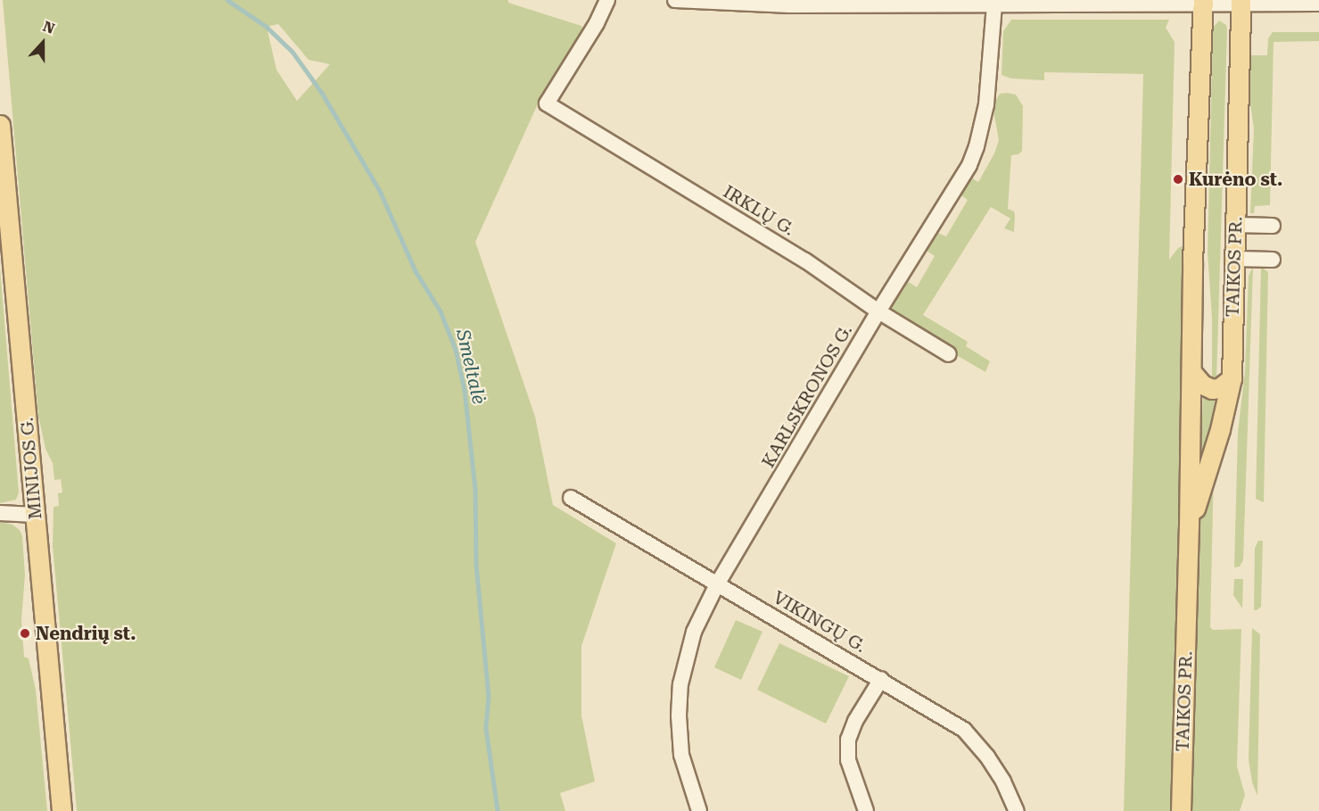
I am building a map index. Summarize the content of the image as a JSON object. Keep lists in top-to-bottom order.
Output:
{
  "streets": {
    "main road": ["TAIKOS PR.", "MINIJOS G."],
    "street": ["IRKLŲ G.", "KARLSKRONOS G.", "VIKINGŲ G."]
  },
  "crossings": [
    ["IRKLŲ G.", "KARLSKRONOS G."],
    ["KARLSKRONOS G.", "VIKINGŲ G."]
  ],
  "water": ["Smeltalė"],
  "places": ["Kurėno st.", "Nendrių st."],
  "north": "top"
}
